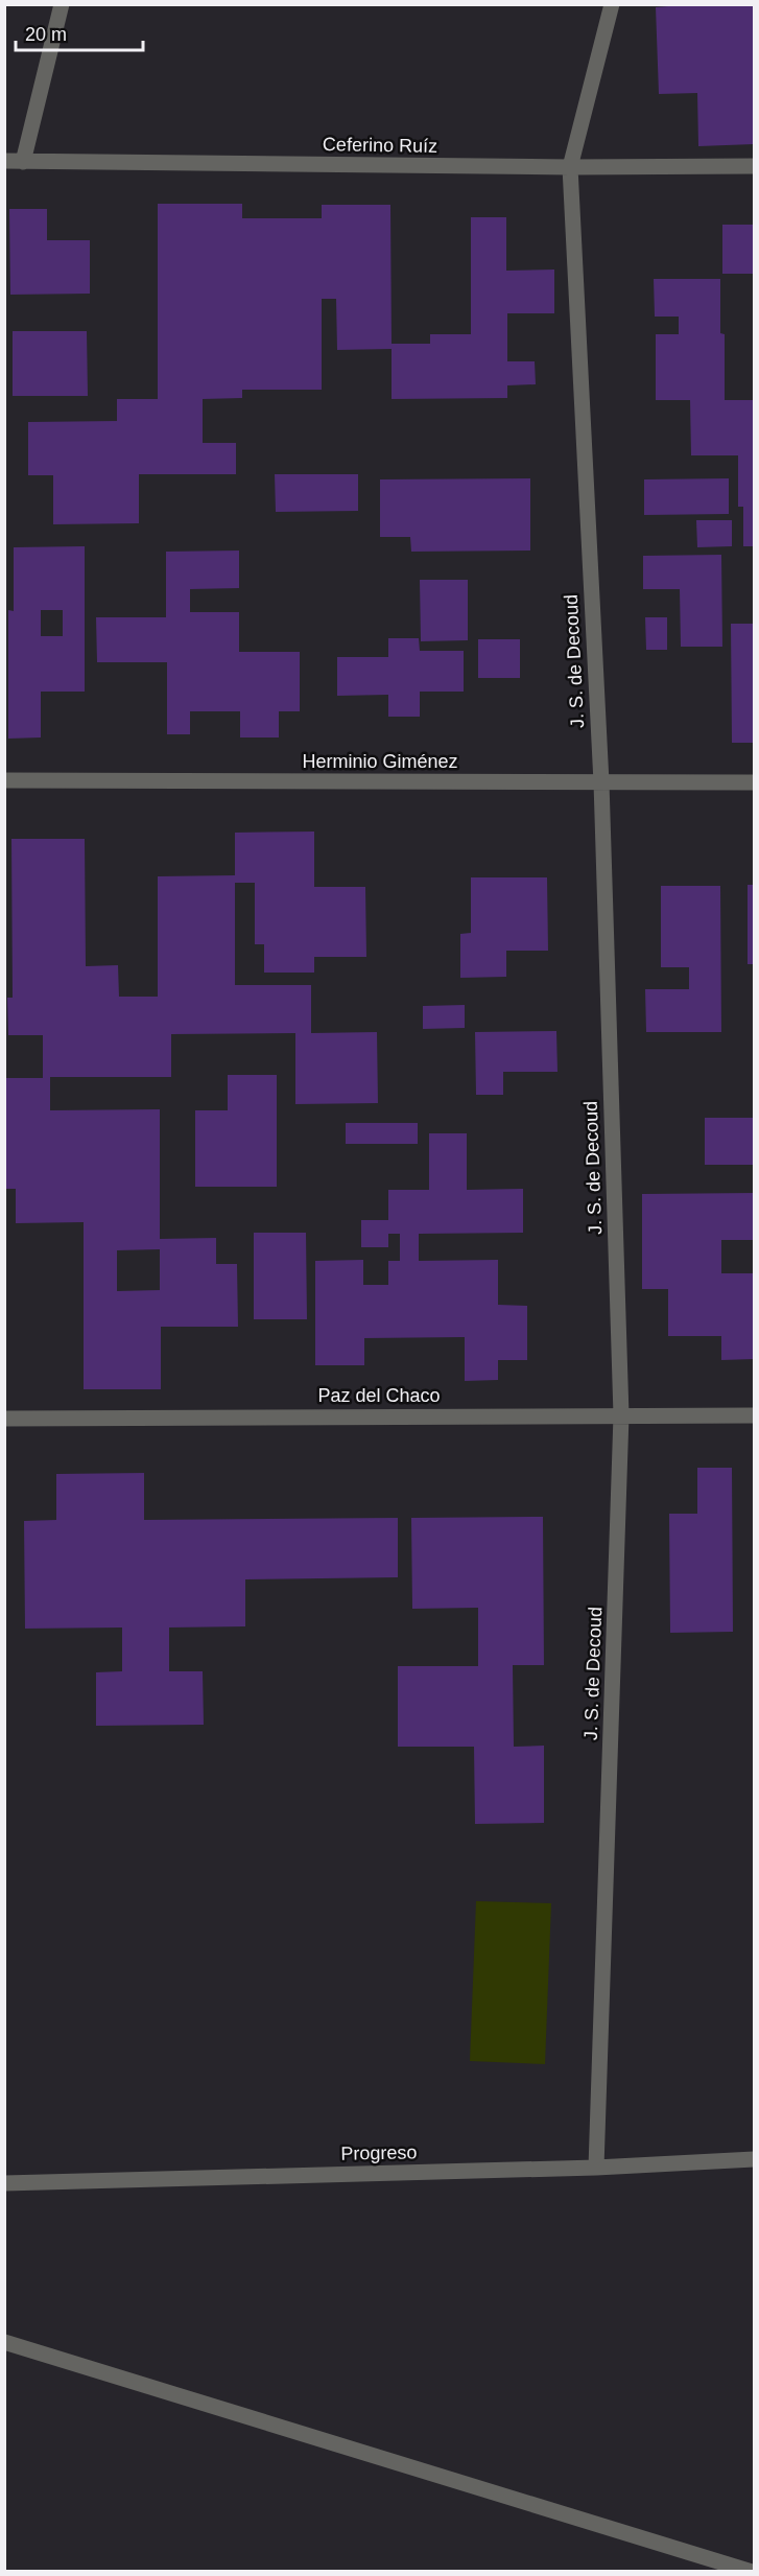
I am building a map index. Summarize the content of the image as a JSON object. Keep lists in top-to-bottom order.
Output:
{
  "streets": {
    "street": [
      "Ceferino Ruíz",
      "J. S. de Decoud",
      "Herminio Giménez",
      "Paz del Chaco",
      "Progreso"
    ]
  },
  "crossings": [
    ["Ceferino Ruíz", "J. S. de Decoud"],
    ["J. S. de Decoud", "Herminio Giménez"],
    ["J. S. de Decoud", "Paz del Chaco"],
    ["J. S. de Decoud", "Progreso"]
  ],
  "scale_bar": "20 m"
}
